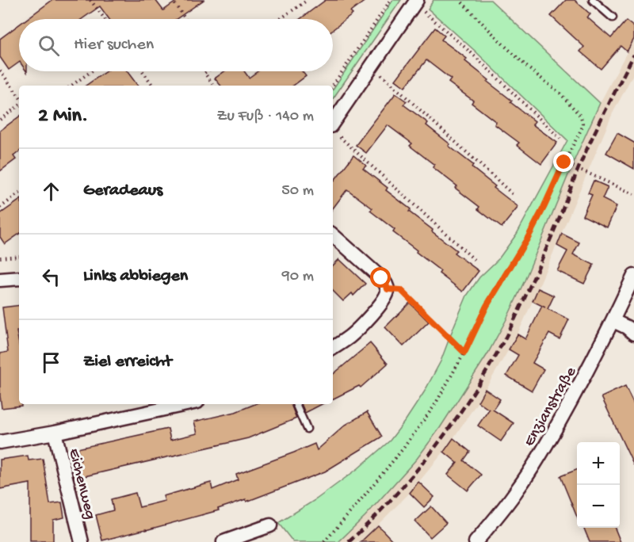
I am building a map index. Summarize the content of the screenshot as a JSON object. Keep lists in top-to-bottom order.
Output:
{
  "streets": {
    "street": ["Enzianstraße", "Eichenweg"]
  },
  "page": {
    "search": "Hier suchen",
    "heading": ["2 Min.", "Zu Fuß · 140 m"],
    "list": [
      ["Geradeaus", "50 m"],
      ["Links abbiegen", "90 m"],
      "Ziel erreicht"
    ],
    "map_buttons": ["+", "−"]
  }
}
